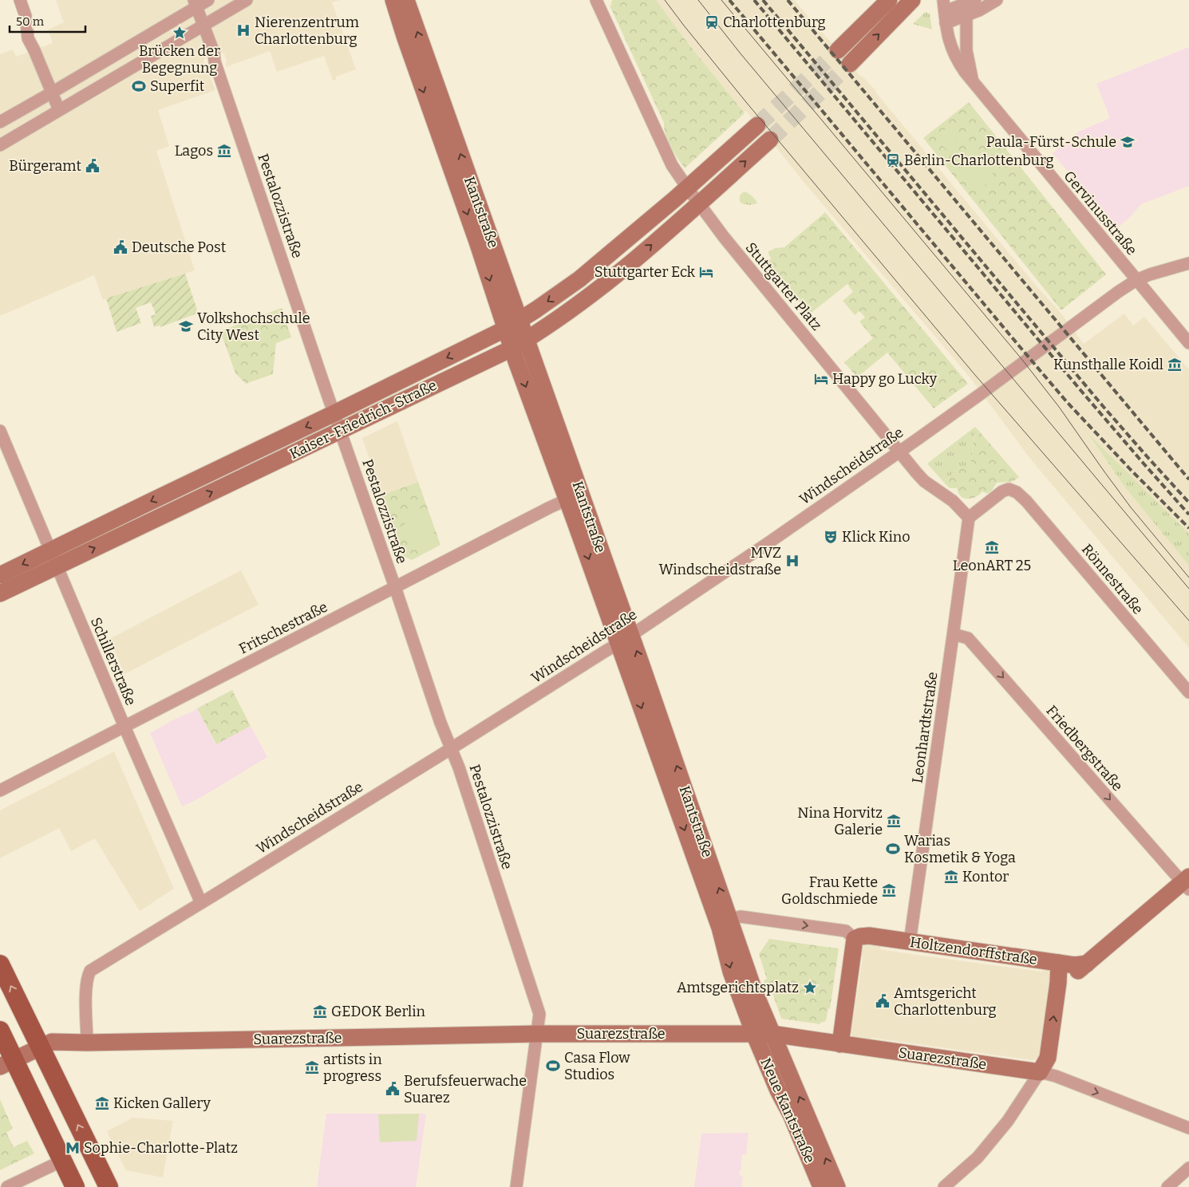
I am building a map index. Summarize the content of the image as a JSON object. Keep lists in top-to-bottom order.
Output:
{
  "streets": {
    "main road": [
      "Kantstraße",
      "Kaiser-Friedrich-Straße",
      "Holtzendorffstraße",
      "Suarezstraße",
      "Neue Kantstraße"
    ],
    "street": [
      "Pestalozzistraße",
      "Gervinusstraße",
      "Stuttgarter Platz",
      "Windscheidstraße",
      "Rönnestraße",
      "Fritschestraße",
      "Schillerstraße",
      "Leonhardtstraße",
      "Friedbergstraße"
    ]
  },
  "crossings": [
    ["Pestalozzistraße", "Kaiser-Friedrich-Straße"],
    ["Pestalozzistraße", "Windscheidstraße"],
    ["Pestalozzistraße", "Fritschestraße"],
    ["Pestalozzistraße", "Suarezstraße"],
    ["Kantstraße", "Kaiser-Friedrich-Straße"],
    ["Kantstraße", "Windscheidstraße"],
    ["Kantstraße", "Fritschestraße"],
    ["Kantstraße", "Holtzendorffstraße"],
    ["Kantstraße", "Suarezstraße"],
    ["Kantstraße", "Neue Kantstraße"],
    ["Gervinusstraße", "Windscheidstraße"],
    ["Stuttgarter Platz", "Kaiser-Friedrich-Straße"],
    ["Stuttgarter Platz", "Windscheidstraße"],
    ["Stuttgarter Platz", "Rönnestraße"],
    ["Stuttgarter Platz", "Leonhardtstraße"],
    ["Kaiser-Friedrich-Straße", "Schillerstraße"],
    ["Windscheidstraße", "Schillerstraße"],
    ["Windscheidstraße", "Suarezstraße"],
    ["Rönnestraße", "Leonhardtstraße"],
    ["Fritschestraße", "Schillerstraße"],
    ["Leonhardtstraße", "Friedbergstraße"],
    ["Leonhardtstraße", "Holtzendorffstraße"],
    ["Suarezstraße", "Neue Kantstraße"]
  ],
  "one_way": ["Friedbergstraße", "Holtzendorffstraße"],
  "places": {
    "station": ["Charlottenburg", "Berlin-Charlottenburg"],
    "hospital": ["Nierenzentrum Charlottenburg", "MVZ Windscheidstraße"],
    "place": ["Brücken der Begegnung", "Amtsgerichtsplatz"],
    "sports": ["Superfit", "Warias Kosmetik & Yoga", "Casa Flow Studios"],
    "school or university": ["Paula-Fürst-Schule", "Volkshochschule City West"],
    "museum": [
      "Lagos",
      "Kunsthalle Koidl",
      "LeonART 25",
      "Nina Horvitz Galerie",
      "Kontor",
      "Frau Kette Goldschmiede",
      "GEDOK Berlin",
      "artists in progress",
      "Kicken Gallery"
    ],
    "public building": [
      "Bürgeramt",
      "Deutsche Post",
      "Amtsgericht Charlottenburg",
      "Berufsfeuerwache Suarez"
    ],
    "hotel": ["Stuttgarter Eck", "Happy go Lucky"],
    "theatre": ["Klick Kino"],
    "metro station": ["Sophie-Charlotte-Platz"]
  },
  "scale_bar": "50 m"
}
